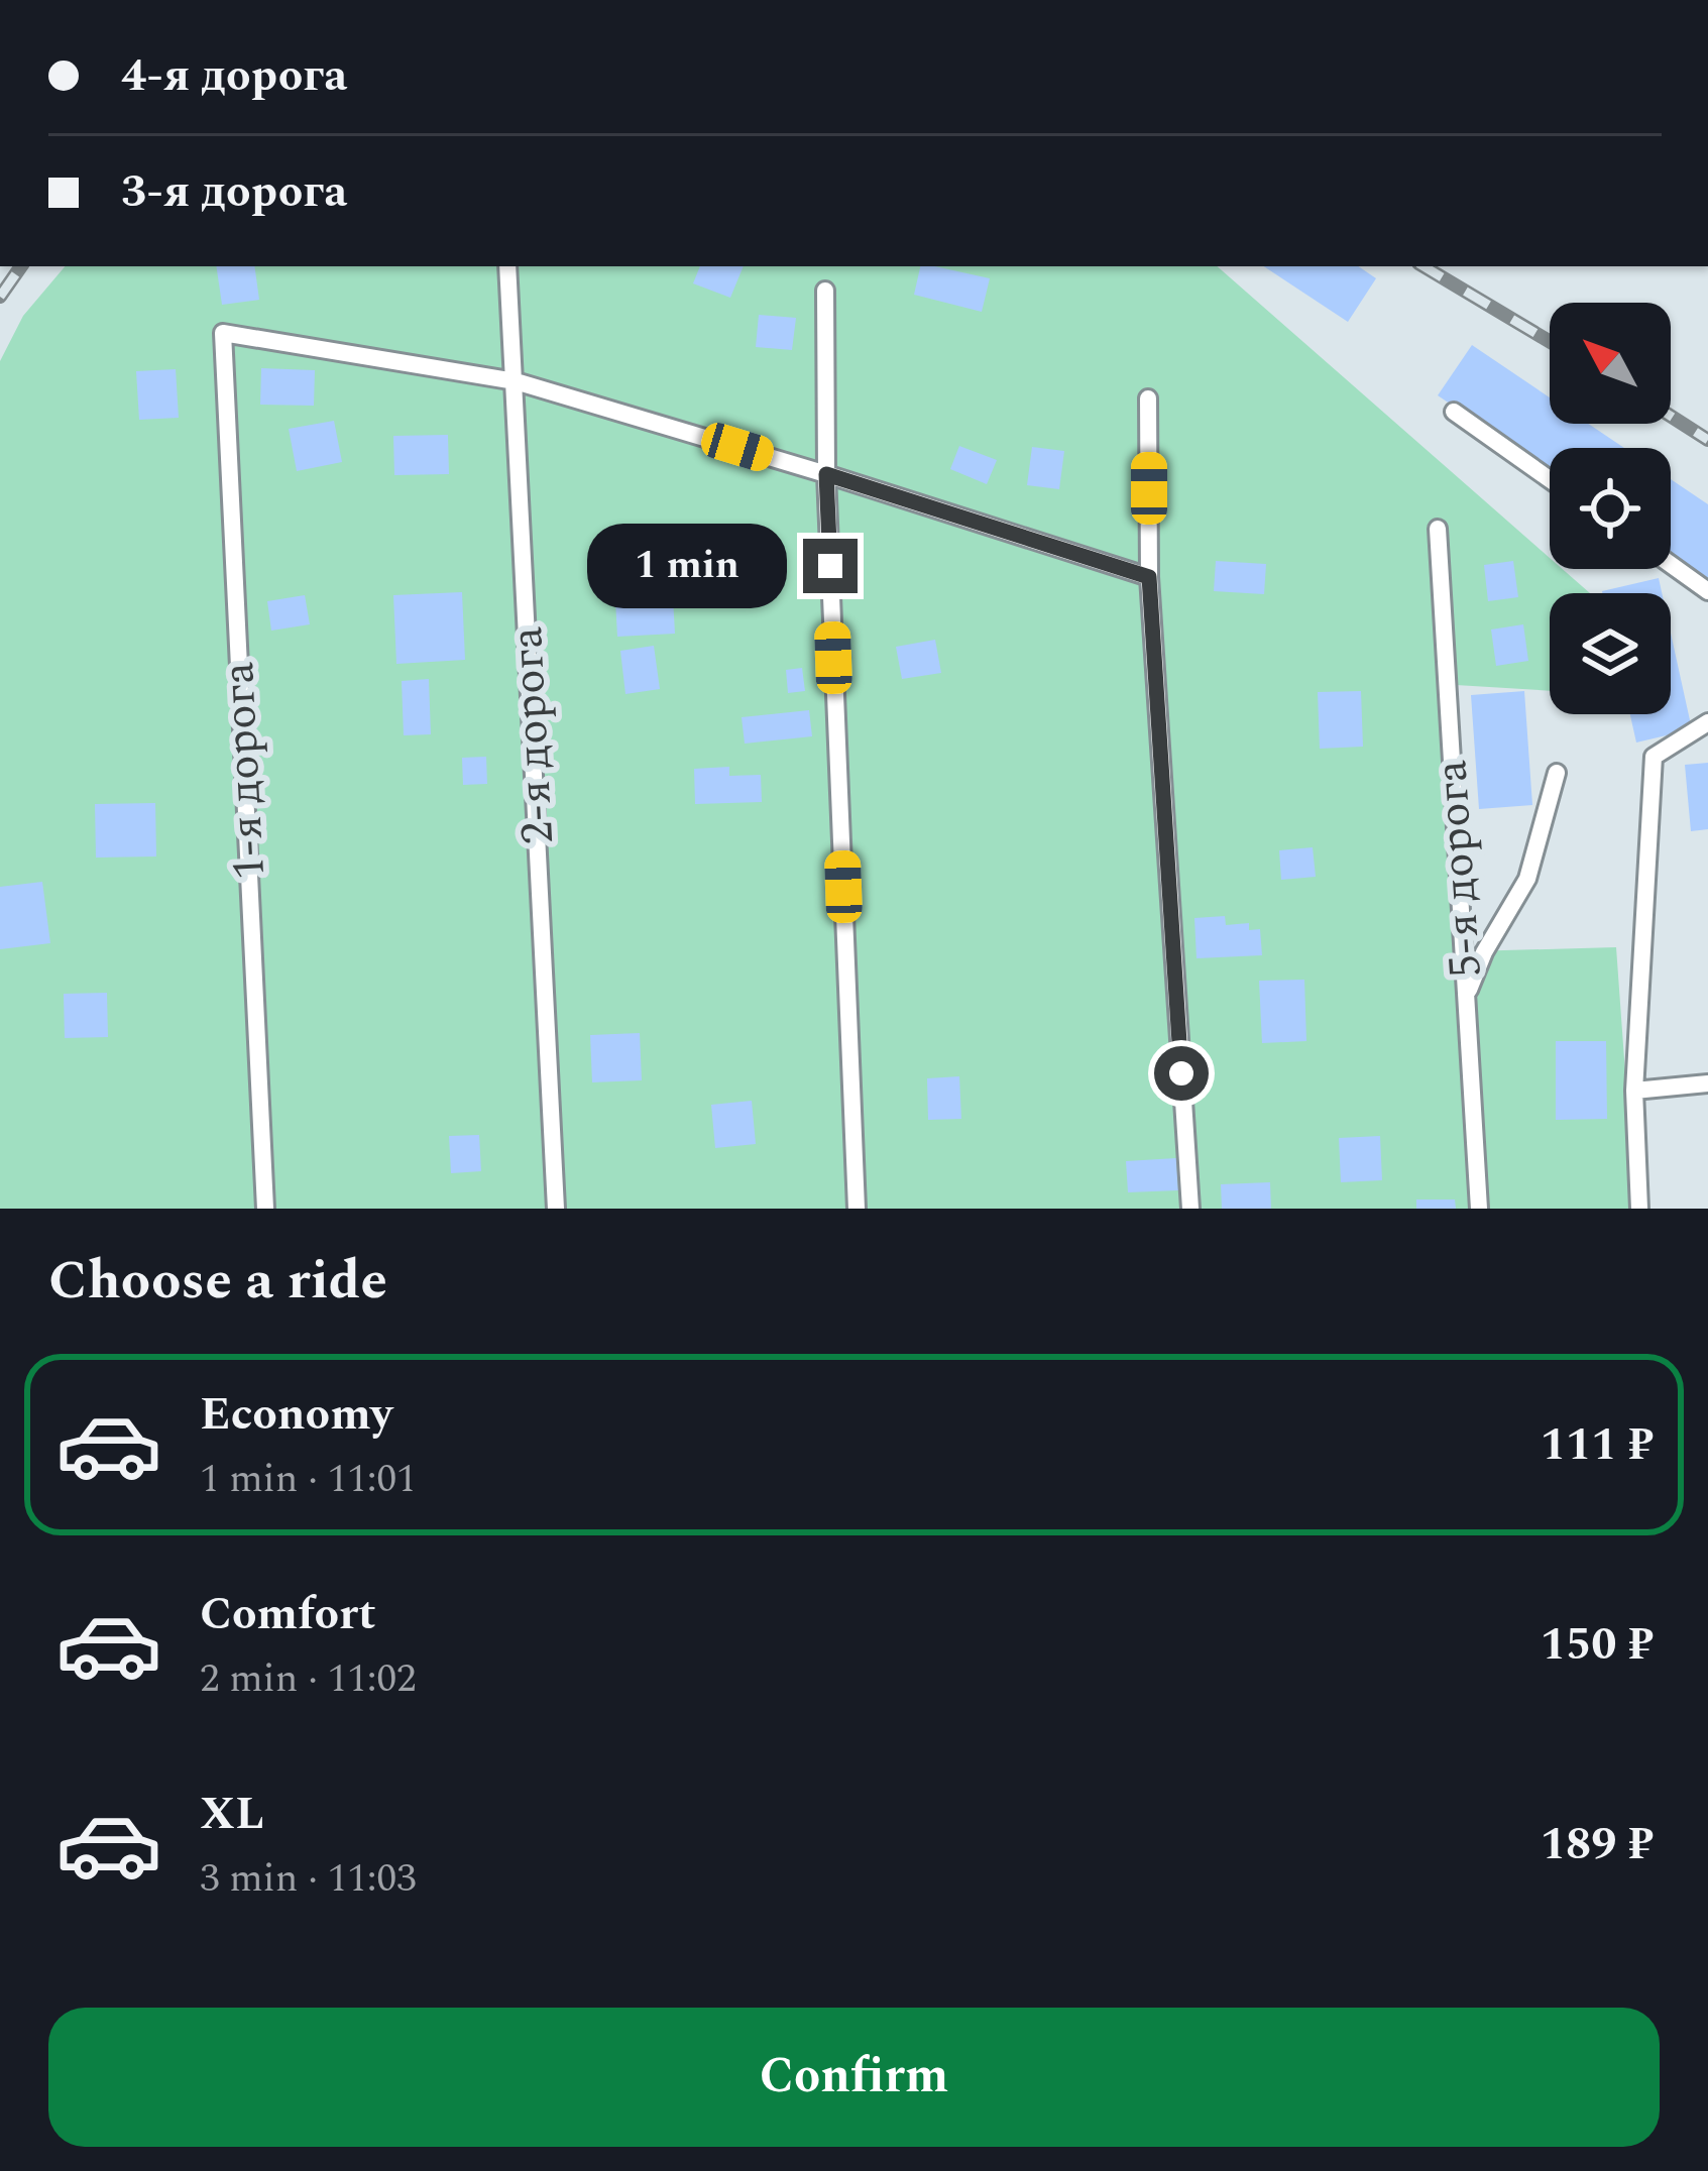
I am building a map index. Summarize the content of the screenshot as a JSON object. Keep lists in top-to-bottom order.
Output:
{
  "streets": {
    "lane": ["2-я дорога", "1-я дорога", "5-я дорога"]
  },
  "crossings": [
    ["2-я дорога", "1-я дорога"]
  ],
  "north": "top left",
  "page": {
    "banner": ["4-я дорога", "3-я дорога"],
    "bubble": "1 min",
    "heading": "Choose a ride",
    "list": [
      {
        "name": "Economy",
        "note": "1 min · 11:01",
        "value": "111 ₽"
      },
      {
        "name": "Comfort",
        "note": "2 min · 11:02",
        "value": "150 ₽"
      },
      {
        "name": "XL",
        "note": "3 min · 11:03",
        "value": "189 ₽"
      }
    ],
    "buttons": "Confirm"
  }
}
